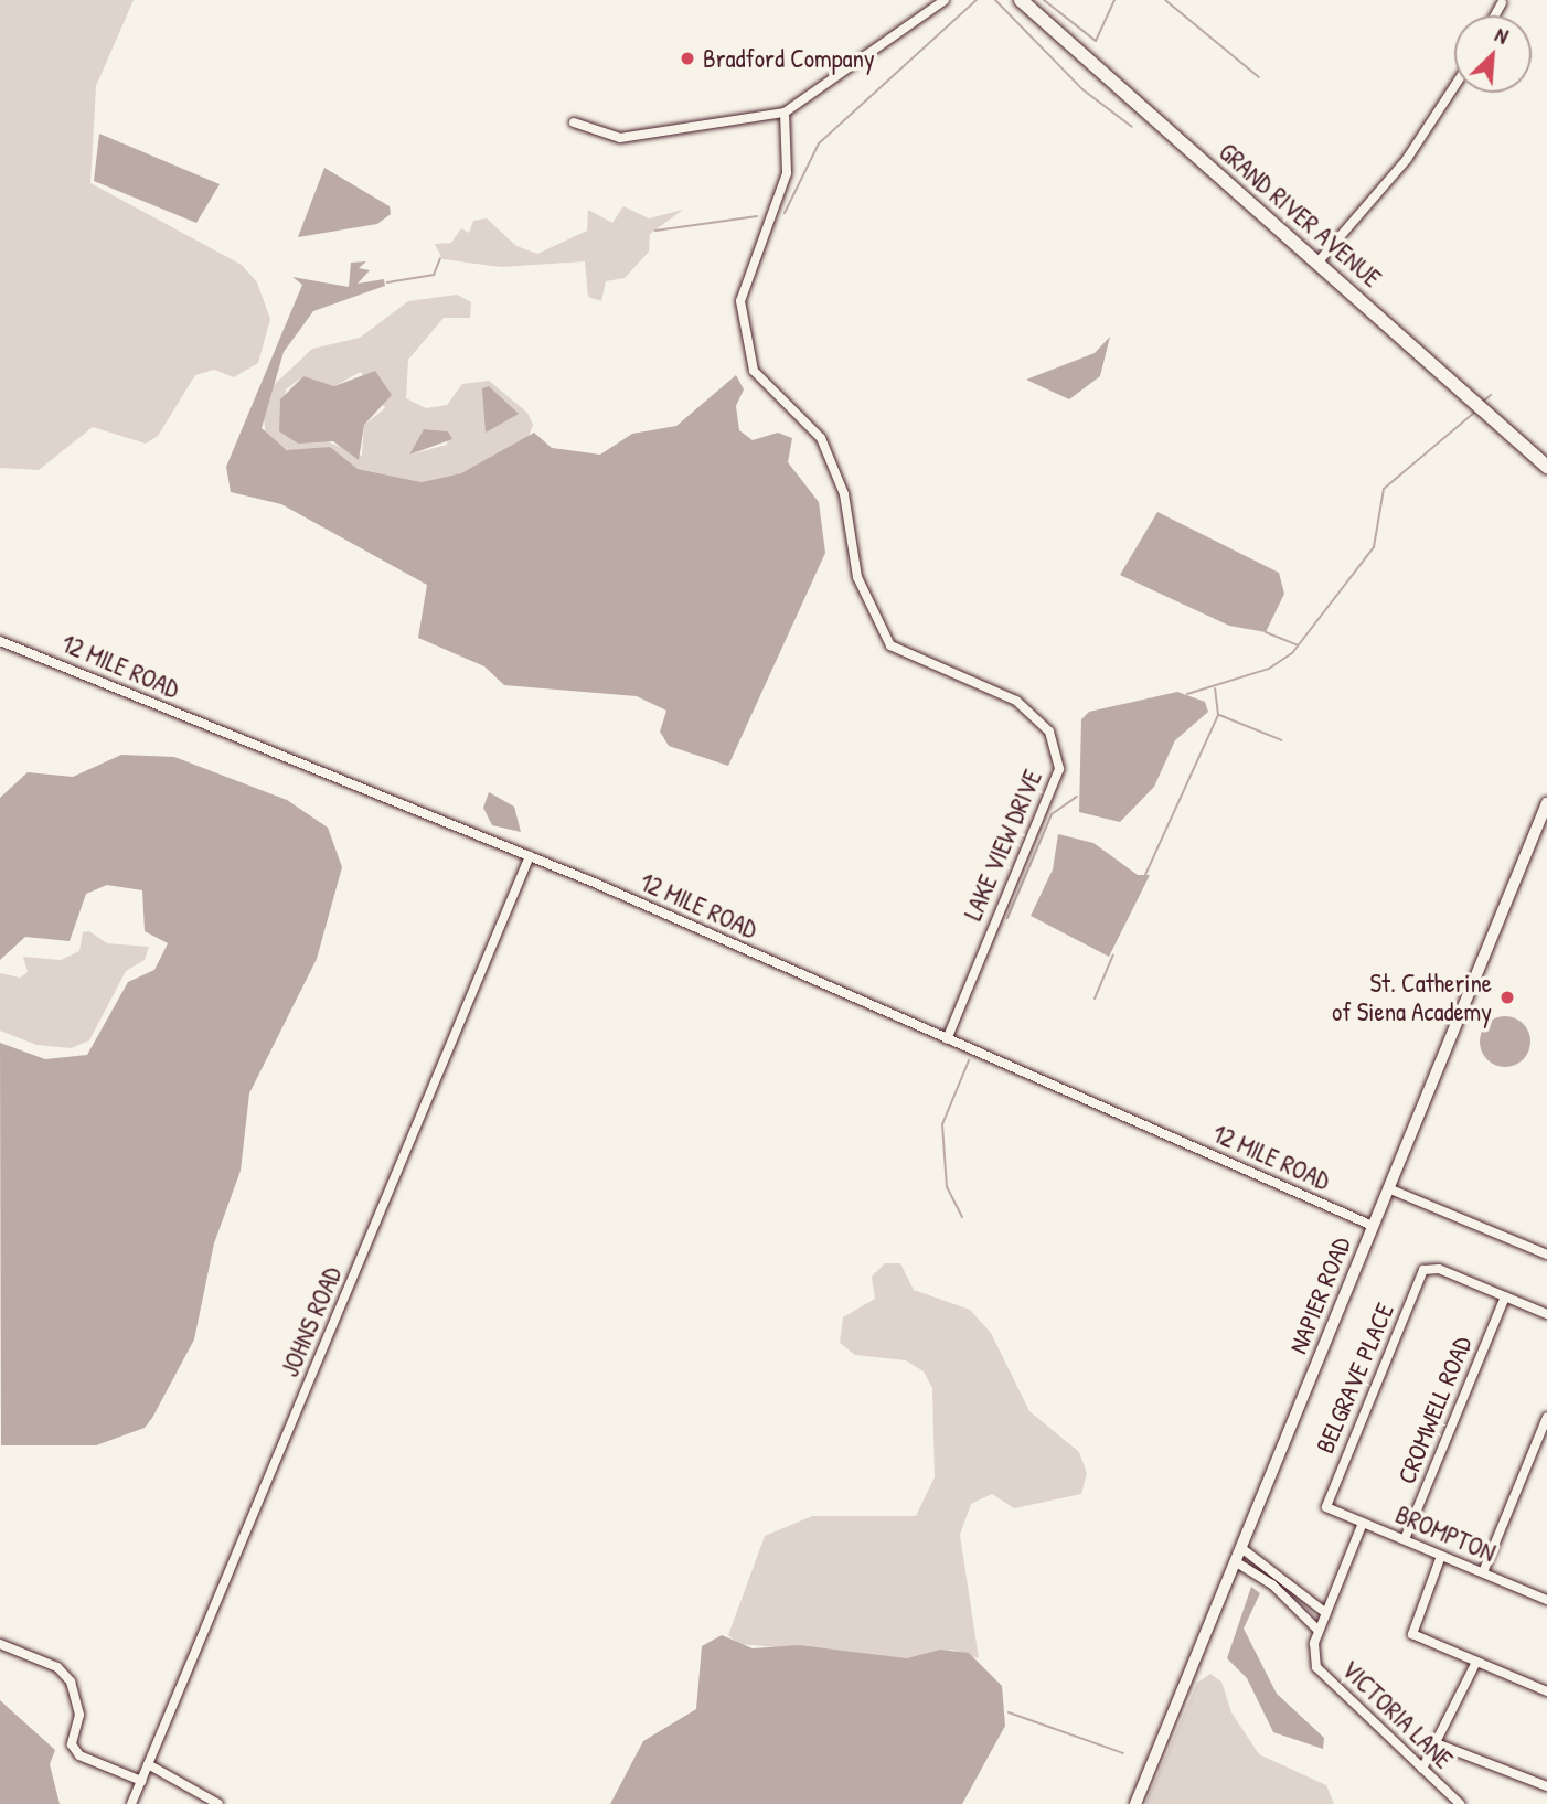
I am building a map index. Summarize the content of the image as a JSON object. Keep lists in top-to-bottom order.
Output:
{
  "streets": {
    "main road": ["GRAND RIVER AVENUE"],
    "street": [
      "12 MILE ROAD",
      "LAKE VIEW DRIVE",
      "NAPIER ROAD",
      "JOHNS ROAD",
      "BELGRAVE PLACE",
      "CROMWELL ROAD",
      "BROMPTON",
      "VICTORIA LANE"
    ]
  },
  "crossings": [
    ["12 MILE ROAD", "LAKE VIEW DRIVE"],
    ["12 MILE ROAD", "NAPIER ROAD"],
    ["12 MILE ROAD", "JOHNS ROAD"],
    ["BELGRAVE PLACE", "CROMWELL ROAD"],
    ["BELGRAVE PLACE", "BROMPTON"],
    ["CROMWELL ROAD", "BROMPTON"],
    ["BROMPTON", "VICTORIA LANE"]
  ],
  "places": ["Bradford Company", "St. Catherine of Siena Academy"],
  "north": "top right"
}
